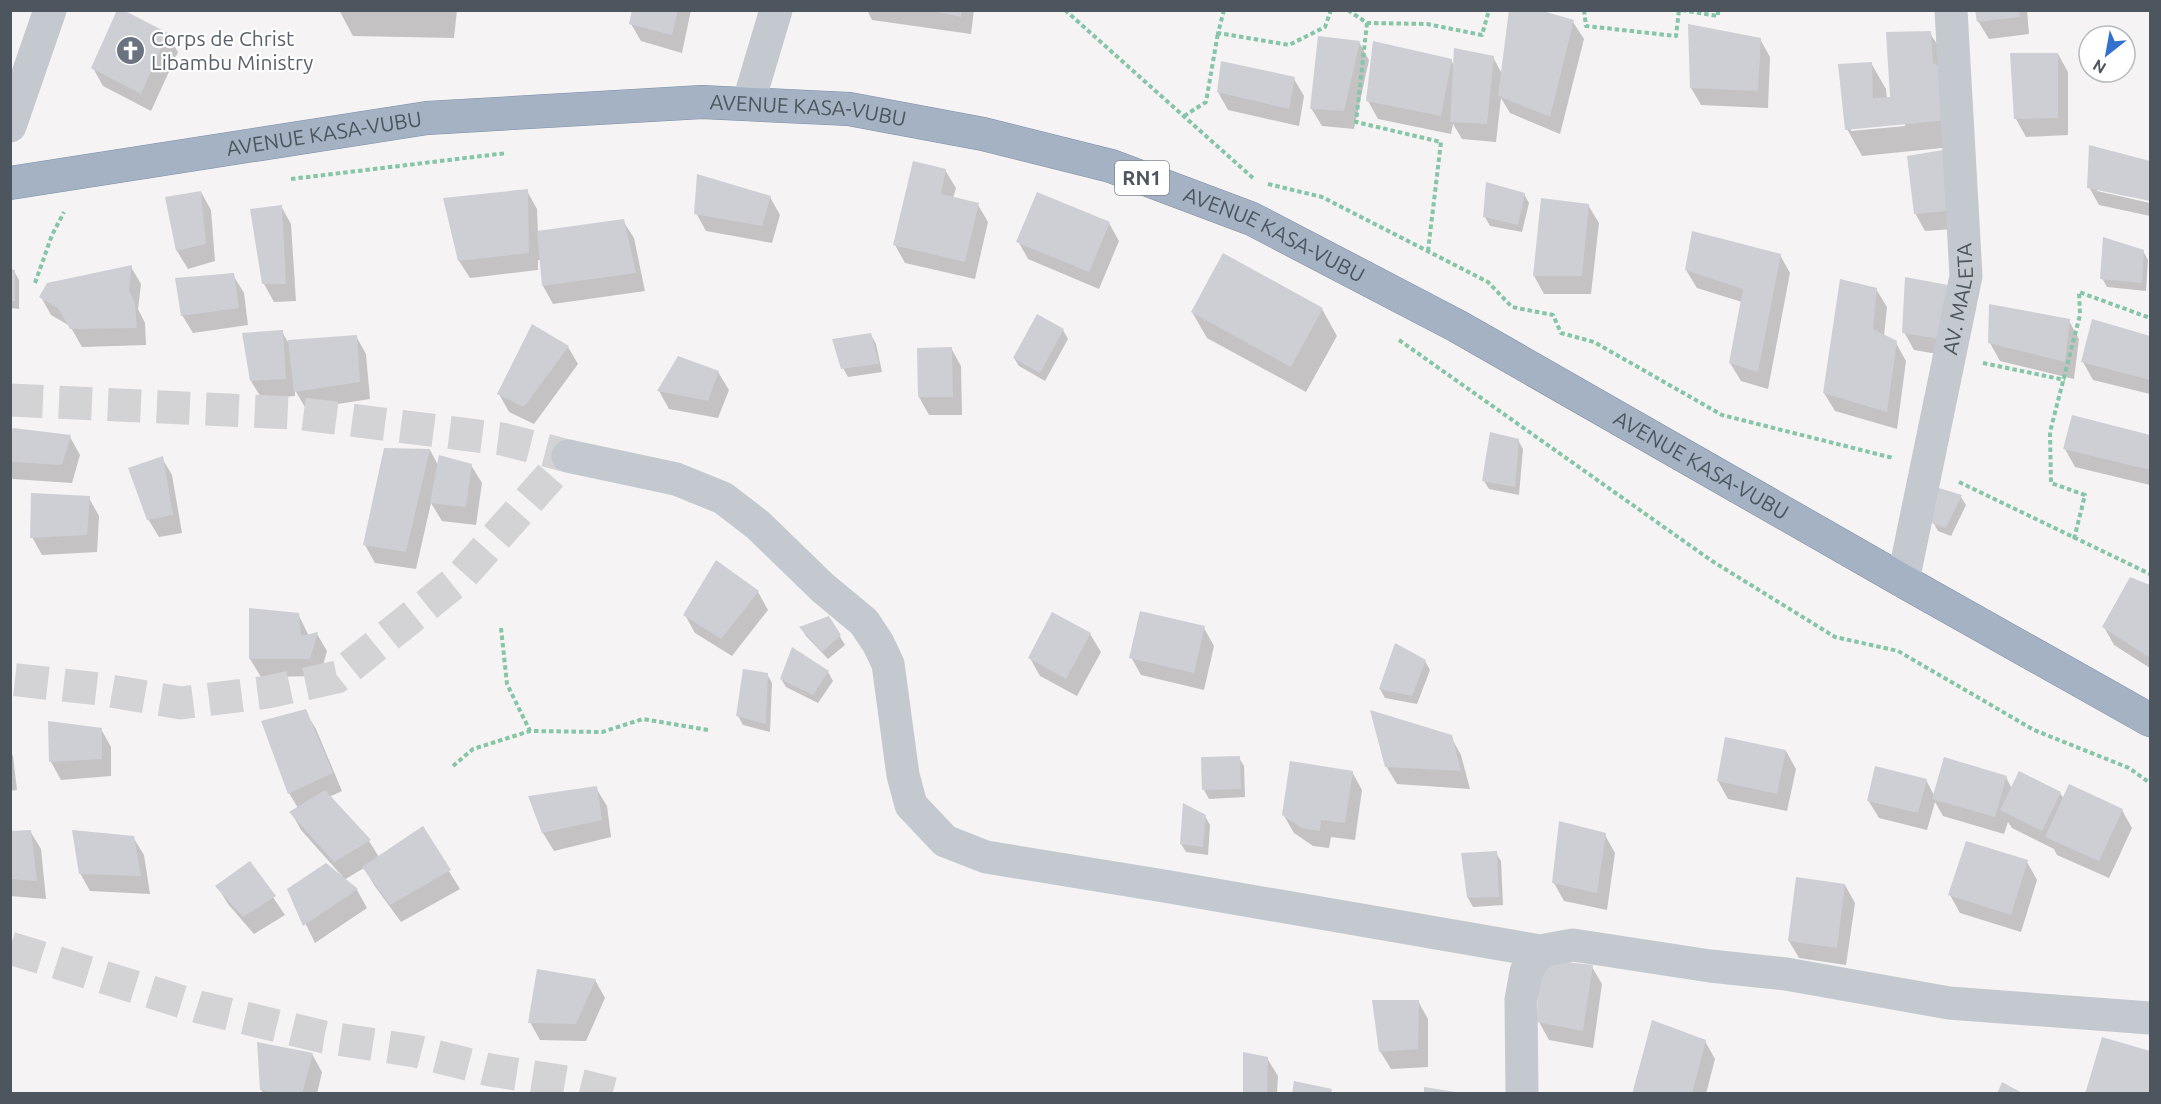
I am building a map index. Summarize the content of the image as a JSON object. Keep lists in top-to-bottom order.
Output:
{
  "streets": {
    "highway": ["AVENUE KASA-VUBU", "RN1"],
    "street": ["AV. MALETA"]
  },
  "crossings": [
    ["AVENUE KASA-VUBU", "AV. MALETA"]
  ],
  "places": {
    "church": ["Corps de Christ Libambu Ministry"]
  },
  "north": "bottom left"
}
